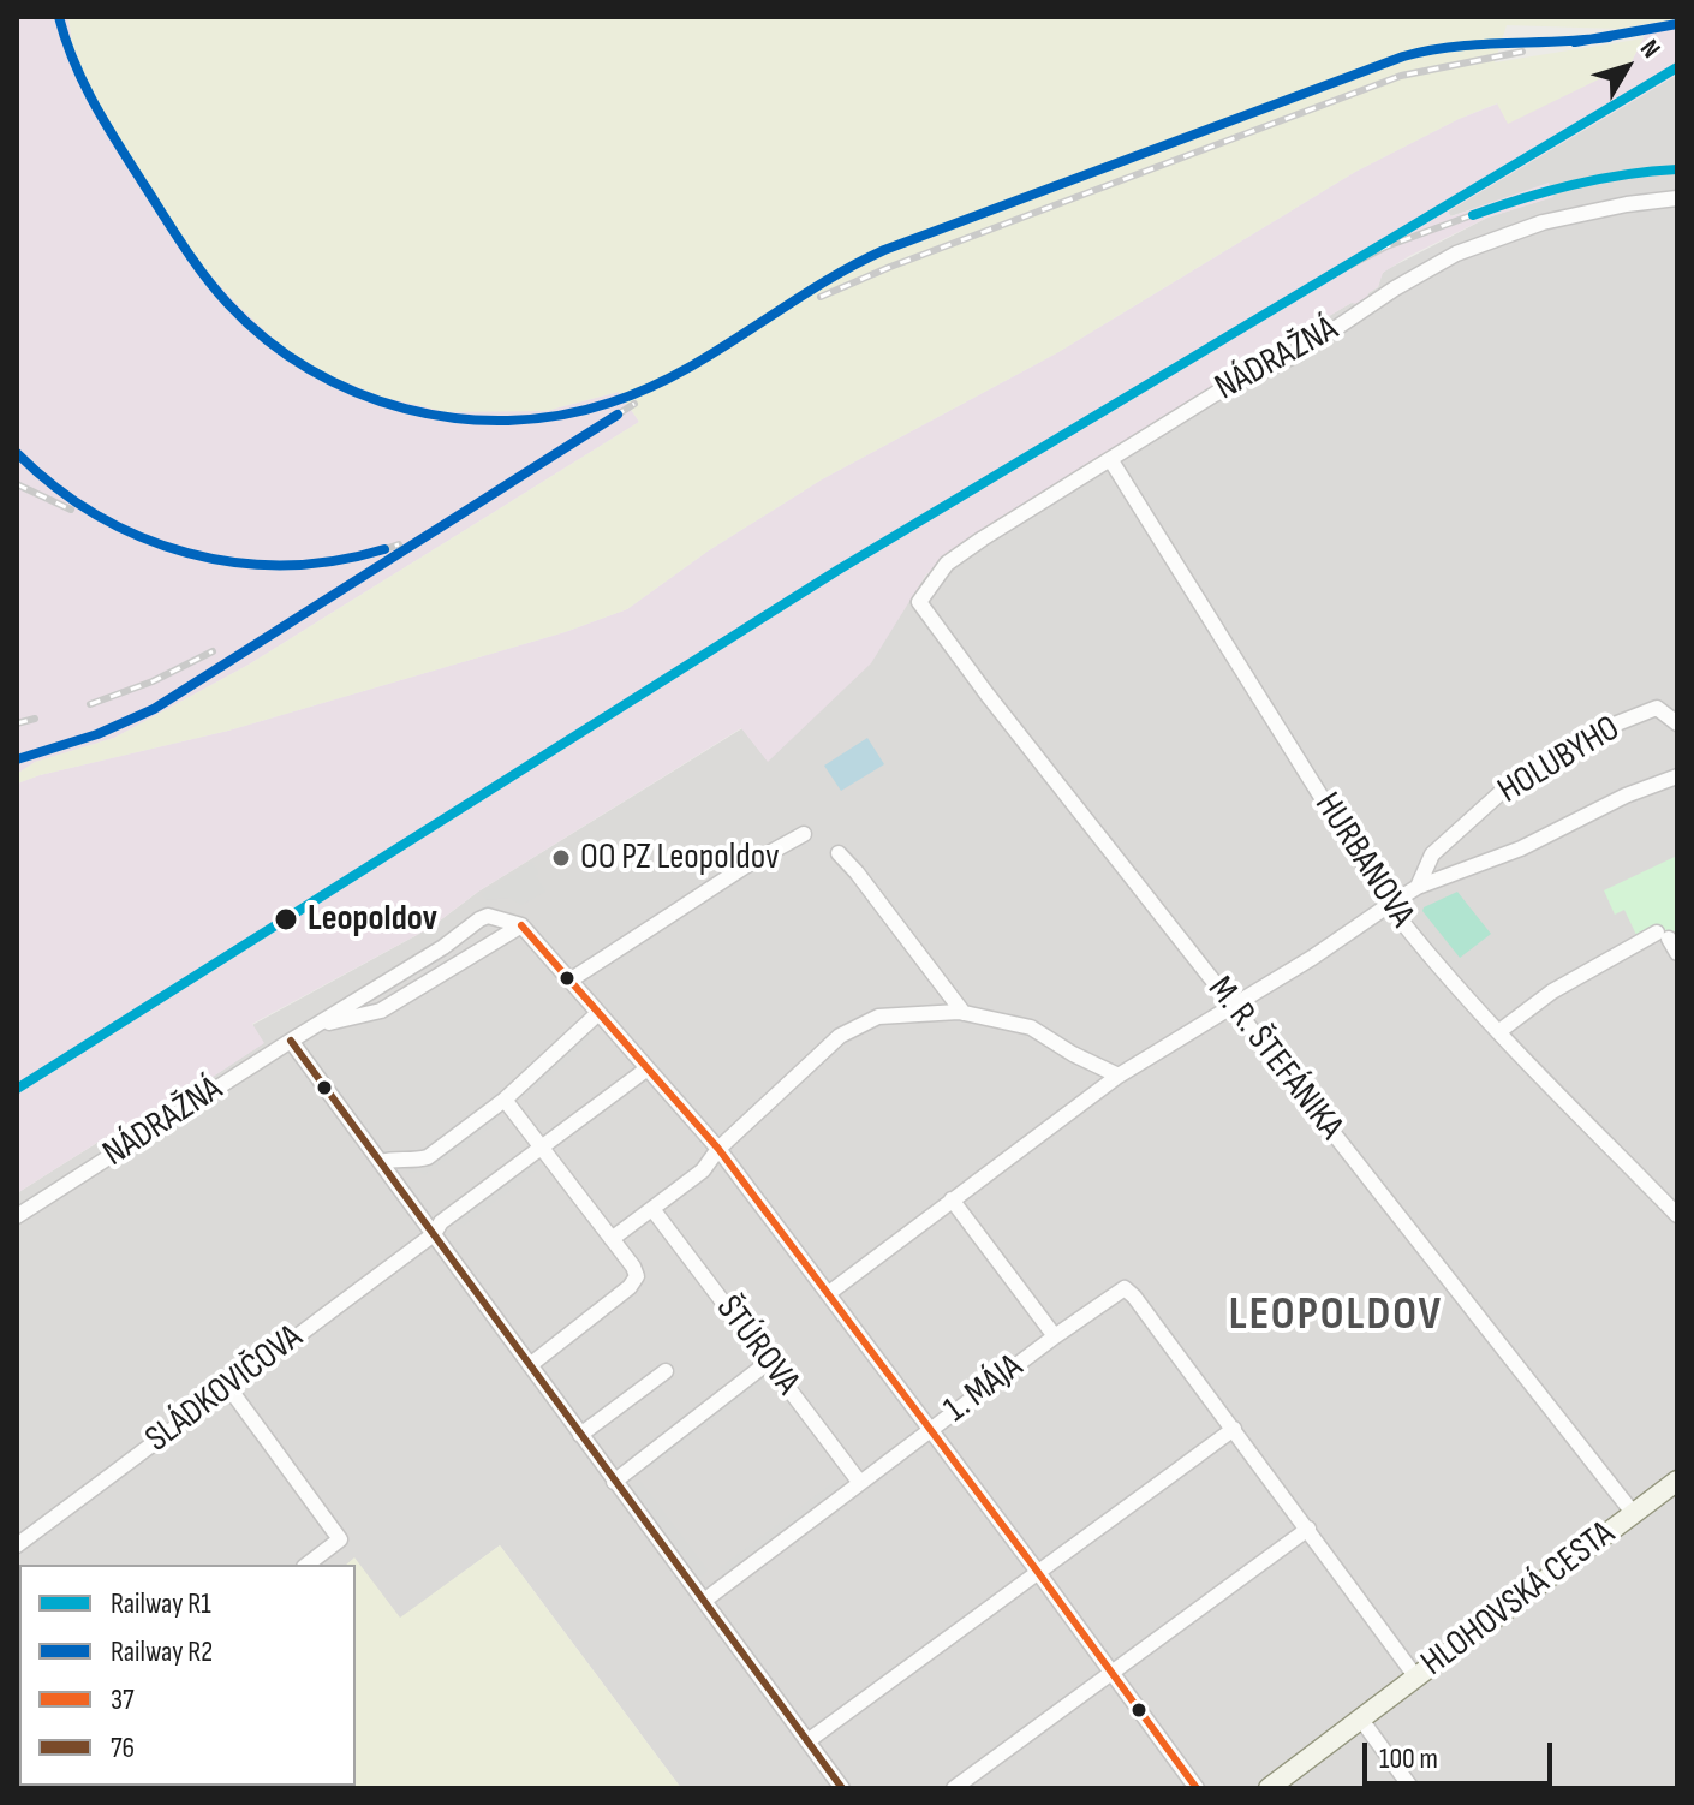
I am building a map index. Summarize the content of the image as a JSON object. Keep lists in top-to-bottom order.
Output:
{
  "streets": {
    "street": [
      "NÁDRAŽNÁ",
      "HOLUBYHO",
      "HURBANOVA",
      "M. R. ŠTEFÁNIKA",
      "ŠTÚROVA",
      "SLÁDKOVIČOVA",
      "1. MÁJA",
      "HLOHOVSKÁ CESTA"
    ]
  },
  "crossings": [
    ["NÁDRAŽNÁ", "HURBANOVA"],
    ["NÁDRAŽNÁ", "M. R. ŠTEFÁNIKA"],
    ["HOLUBYHO", "HURBANOVA"],
    ["HOLUBYHO", "M. R. ŠTEFÁNIKA"],
    ["M. R. ŠTEFÁNIKA", "HLOHOVSKÁ CESTA"],
    ["ŠTÚROVA", "1. MÁJA"],
    ["1. MÁJA", "HLOHOVSKÁ CESTA"]
  ],
  "districts": ["LEOPOLDOV"],
  "places": ["OO PZ Leopoldov", "Leopoldov"],
  "lines": [
    "rail line R2",
    "rail line R1",
    "transit line 37",
    "transit line 76"
  ],
  "legend": [
    "Railway R1",
    "Railway R2",
    "37",
    "76"
  ],
  "scale_bar": "100 m",
  "north": "top right"
}
